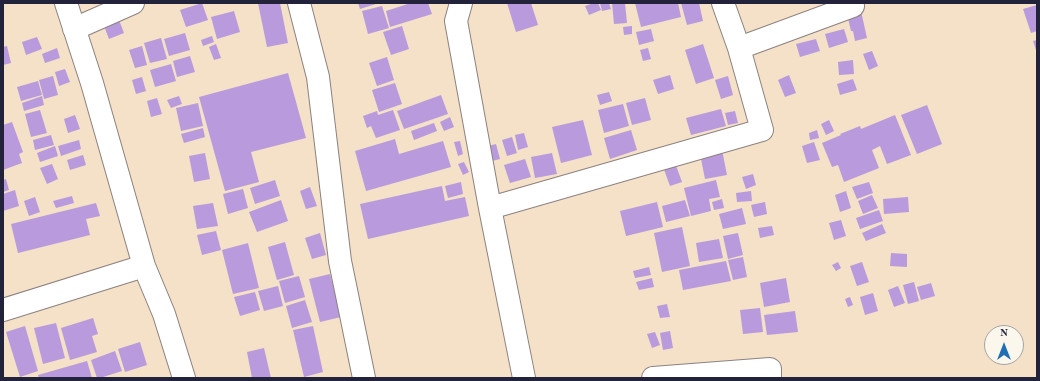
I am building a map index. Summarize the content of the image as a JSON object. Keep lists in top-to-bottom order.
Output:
{
  "north": "top"
}
